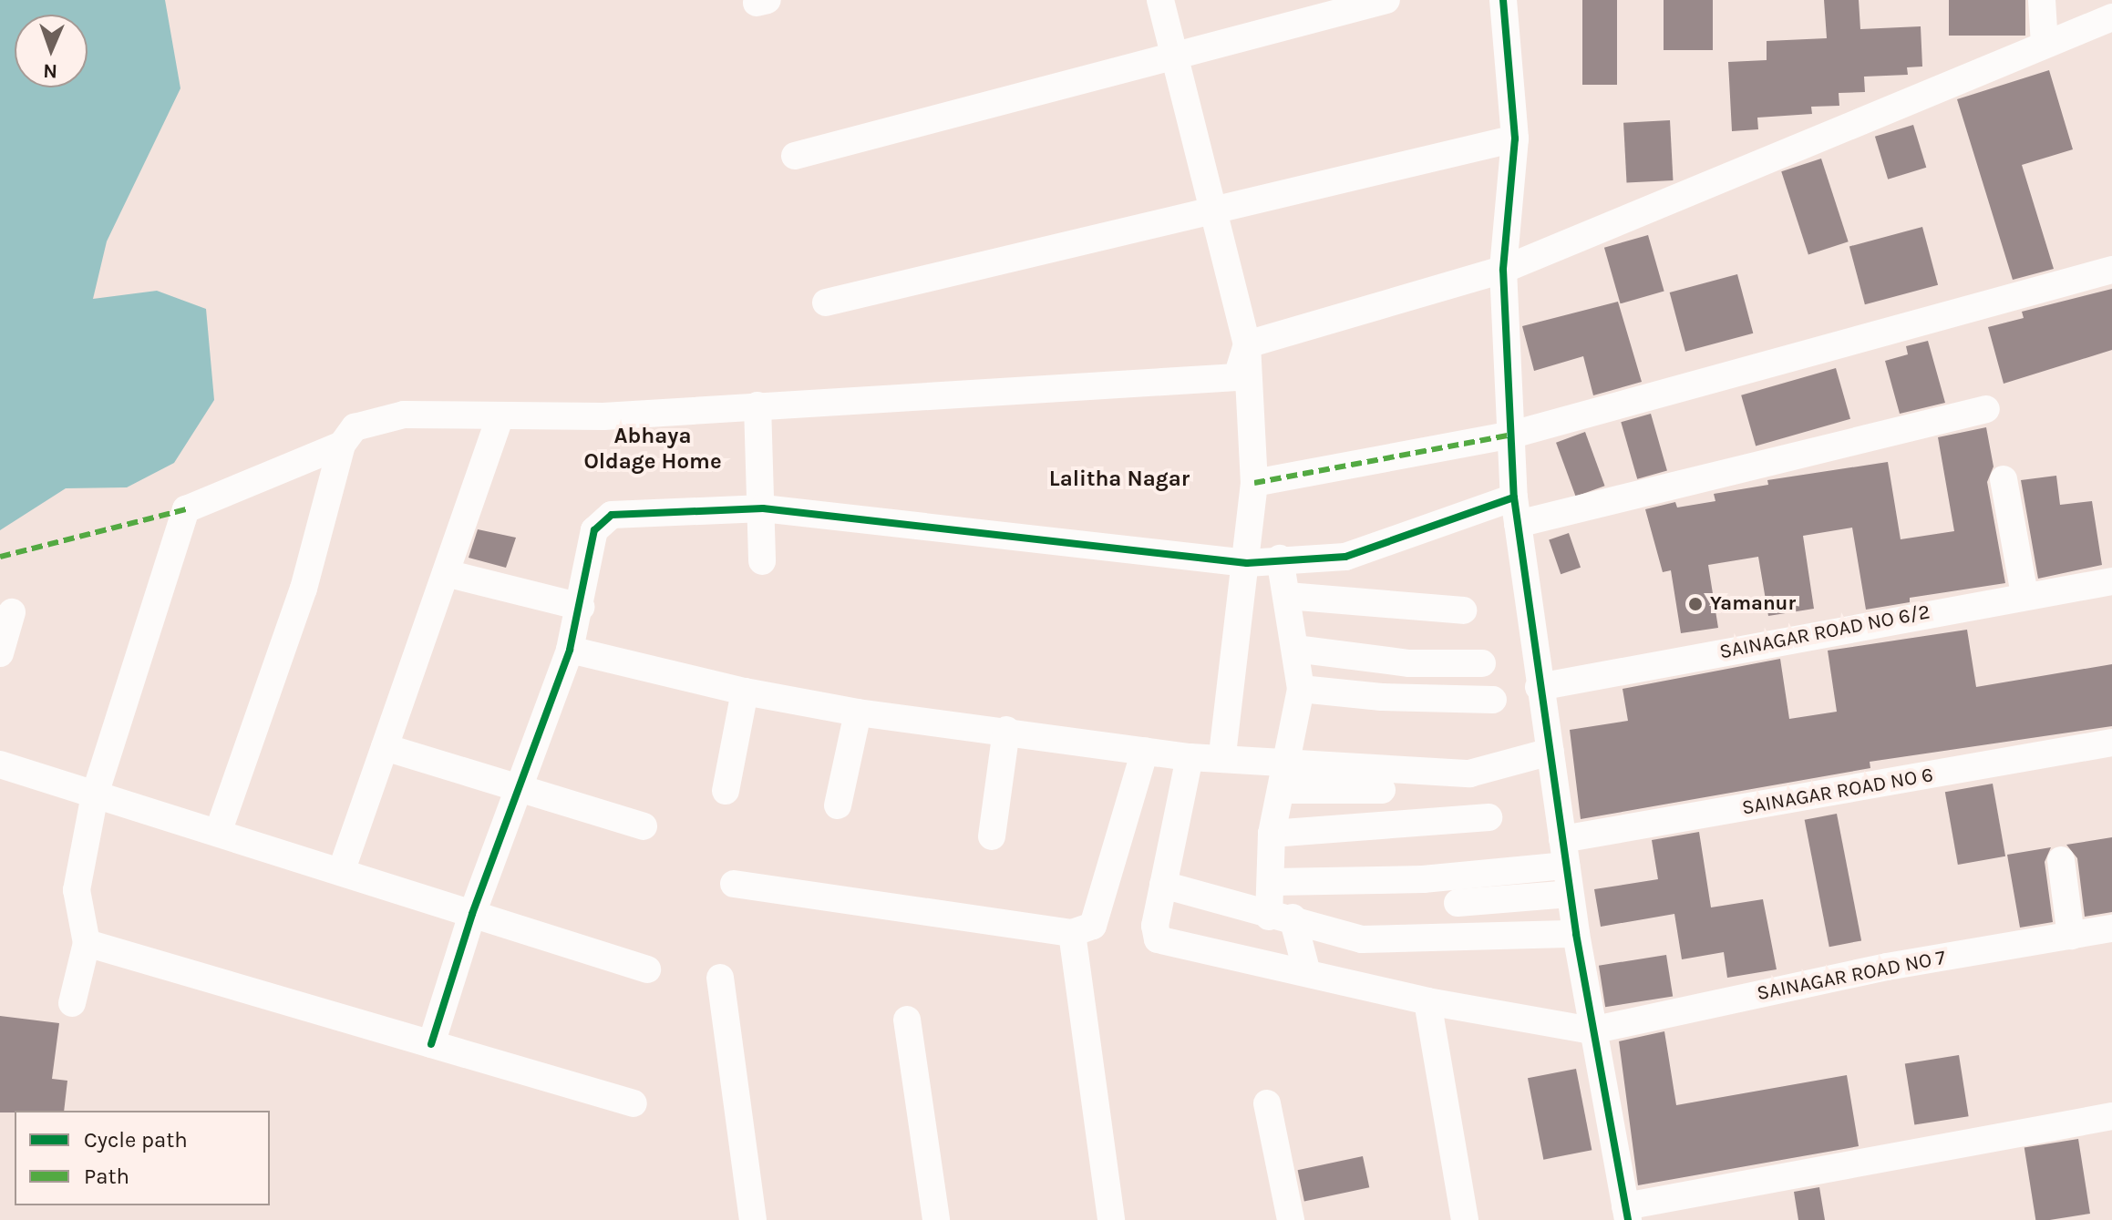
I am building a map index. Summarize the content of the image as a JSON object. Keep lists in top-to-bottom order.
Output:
{
  "streets": {
    "street": ["SAINAGAR ROAD NO 6/2", "SAINAGAR ROAD NO 6", "SAINAGAR ROAD NO 7"]
  },
  "districts": ["Abhaya Oldage Home", "Lalitha Nagar"],
  "places": ["Yamanur"],
  "legend": ["Cycle path", "Path"],
  "north": "bottom"
}
